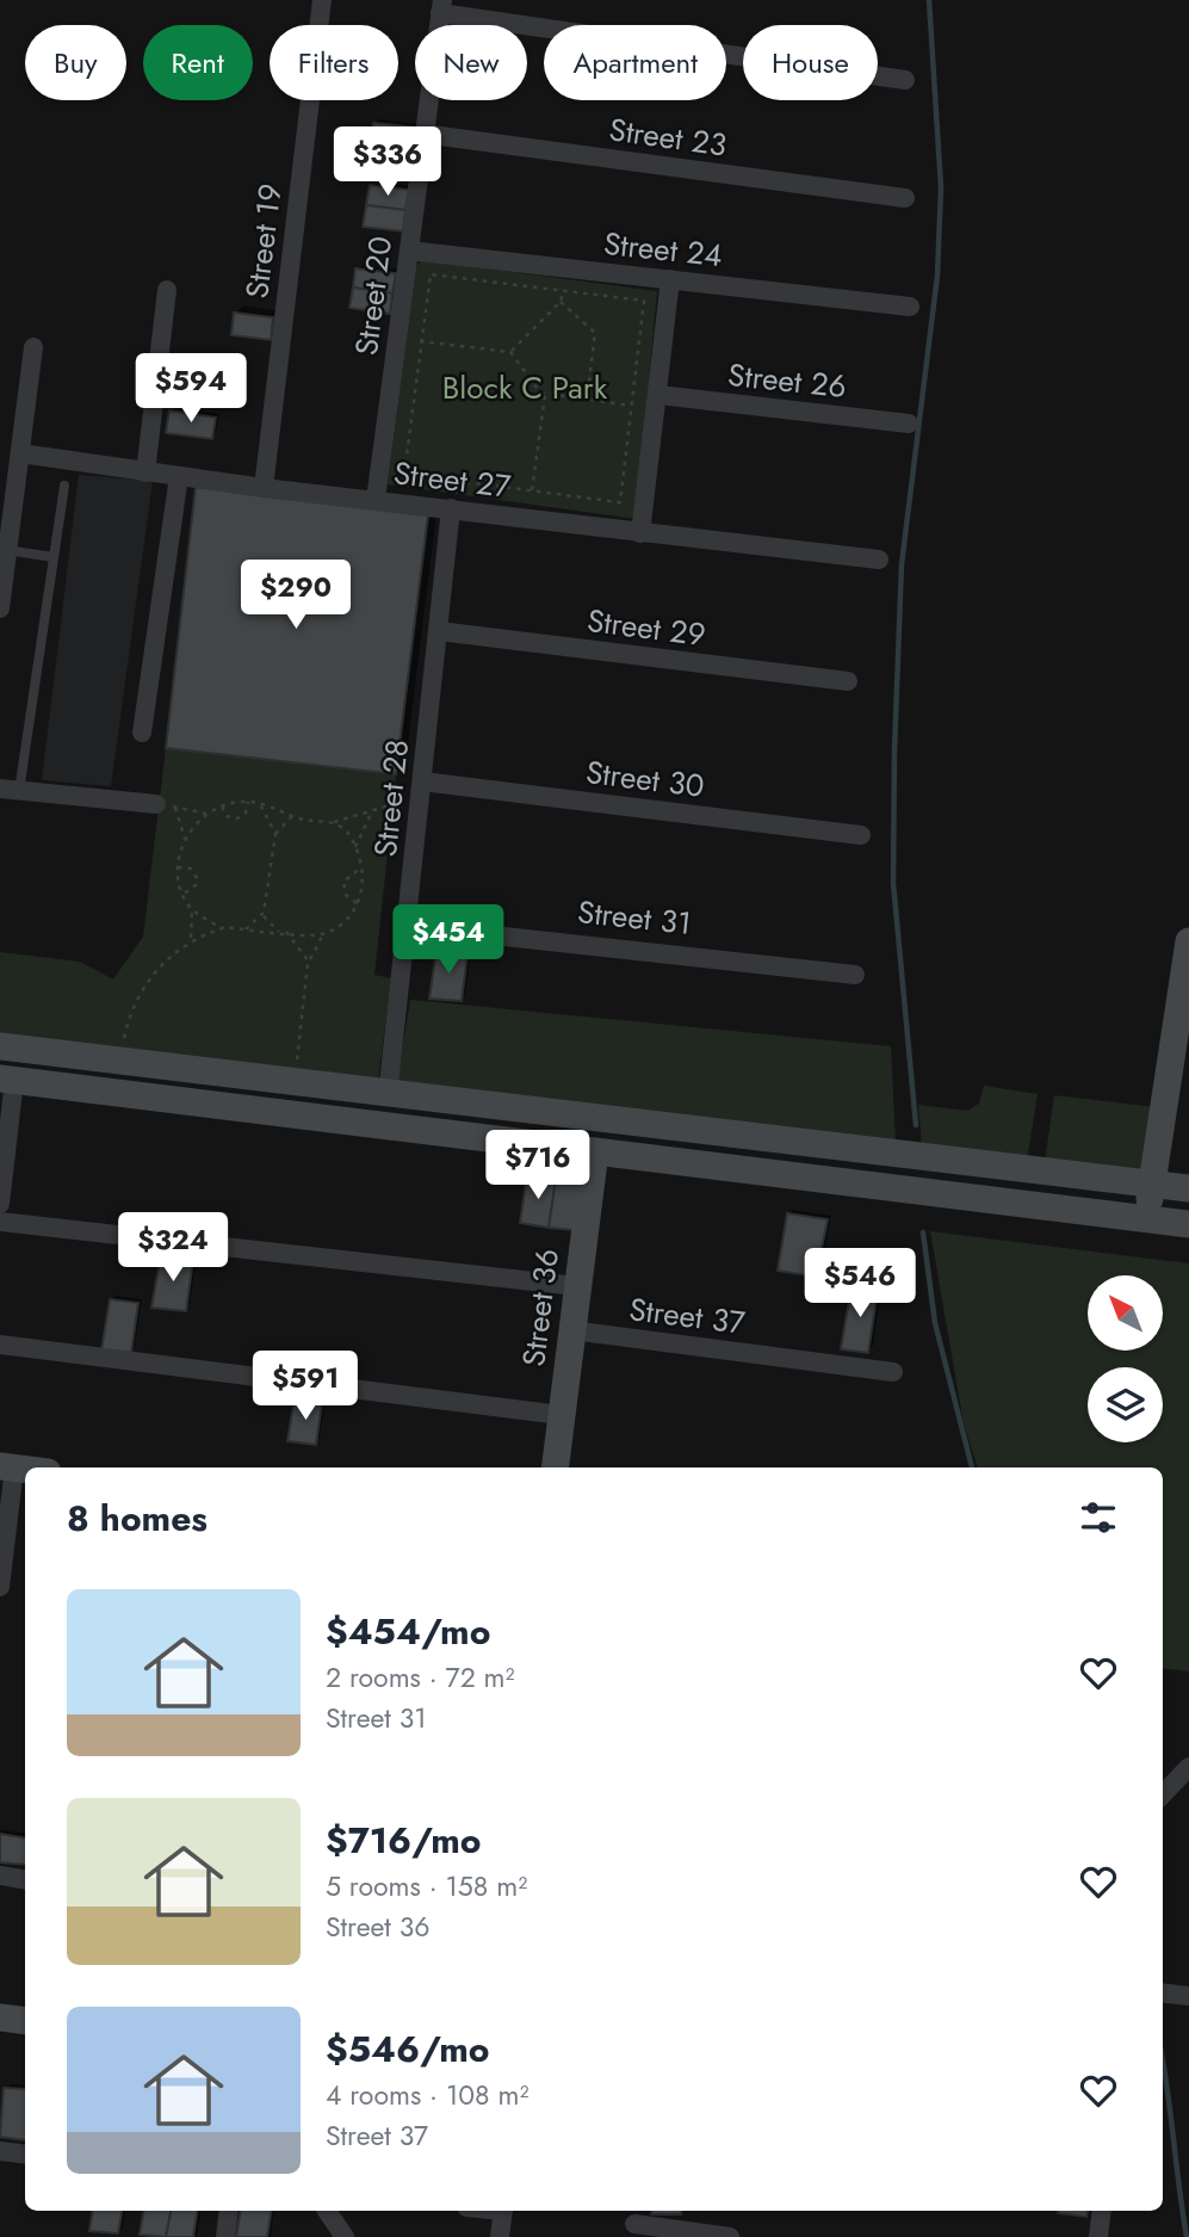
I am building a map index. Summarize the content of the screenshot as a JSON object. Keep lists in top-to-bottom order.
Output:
{
  "streets": {
    "street": [
      "Street 23",
      "Street 19",
      "Street 24",
      "Street 20",
      "Street 26",
      "Street 27",
      "Street 29",
      "Street 30",
      "Street 28",
      "Street 31",
      "Street 36",
      "Street 37"
    ]
  },
  "crossings": [
    ["Street 23", "Street 20"],
    ["Street 19", "Street 27"],
    ["Street 24", "Street 20"],
    ["Street 20", "Street 27"],
    ["Street 27", "Street 28"],
    ["Street 29", "Street 28"],
    ["Street 30", "Street 28"],
    ["Street 28", "Street 31"],
    ["Street 36", "Street 37"]
  ],
  "parks": ["Block C Park"],
  "north": "top left",
  "page": {
    "chip": [
      "Buy",
      "Rent",
      "Filters",
      "New",
      "Apartment",
      "House"
    ],
    "price": [
      "$336",
      "$594",
      "$290",
      "$454",
      "$716",
      "$324",
      "$546",
      "$591"
    ],
    "heading": "8 homes",
    "list": [
      {
        "name": "$454/mo",
        "note": "2 rooms · 72 m² · Street 31"
      },
      {
        "name": "$716/mo",
        "note": "5 rooms · 158 m² · Street 36"
      },
      {
        "name": "$546/mo",
        "note": "4 rooms · 108 m² · Street 37"
      }
    ]
  }
}
